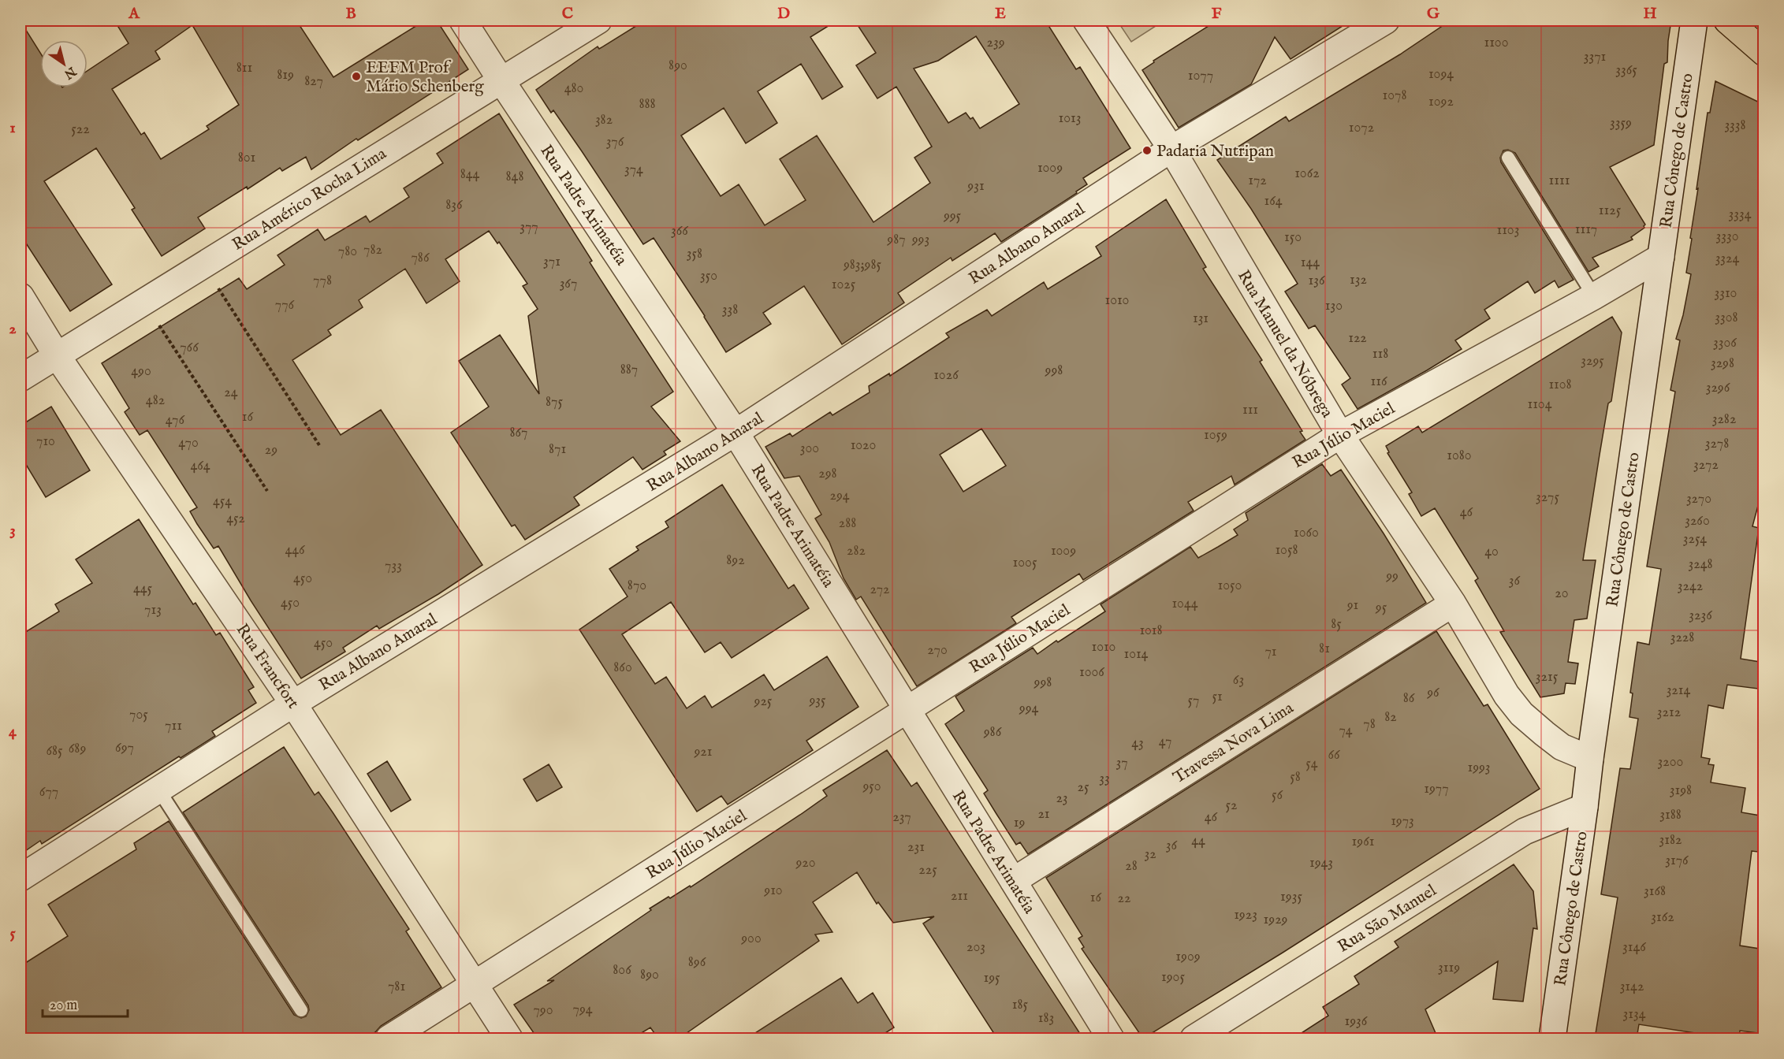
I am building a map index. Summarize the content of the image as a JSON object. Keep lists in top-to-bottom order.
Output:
{
  "streets": {
    "street": [
      "Rua Cônego de Castro",
      "Rua Américo Rocha Lima",
      "Rua Padre Arimatéia",
      "Rua Albano Amaral",
      "Rua Manuel da Nóbrega",
      "Rua Júlio Maciel",
      "Rua Francfort",
      "Travessa Nova Lima",
      "Rua São Manuel"
    ]
  },
  "crossings": [
    ["Rua Cônego de Castro", "Rua Manuel da Nóbrega"],
    ["Rua Cônego de Castro", "Rua Júlio Maciel"],
    ["Rua Cônego de Castro", "Rua São Manuel"],
    ["Rua Américo Rocha Lima", "Rua Padre Arimatéia"],
    ["Rua Américo Rocha Lima", "Rua Francfort"],
    ["Rua Padre Arimatéia", "Rua Albano Amaral"],
    ["Rua Padre Arimatéia", "Rua Júlio Maciel"],
    ["Rua Padre Arimatéia", "Travessa Nova Lima"],
    ["Rua Albano Amaral", "Rua Manuel da Nóbrega"],
    ["Rua Albano Amaral", "Rua Francfort"],
    ["Rua Manuel da Nóbrega", "Rua Júlio Maciel"],
    ["Rua Manuel da Nóbrega", "Travessa Nova Lima"],
    ["Rua Júlio Maciel", "Rua Francfort"]
  ],
  "places": ["EEFM Prof Mário Schenberg", "Padaria Nutripan"],
  "house_numbers": [
    "239",
    "1100",
    "3371",
    "890",
    "811",
    "3365",
    "1094",
    "819",
    "1077",
    "827",
    "480",
    "1078",
    "1092",
    "888",
    "1013",
    "382",
    "3359",
    "3338",
    "1072",
    "522",
    "376",
    "801",
    "1009",
    "374",
    "1062",
    "844",
    "848",
    "172",
    "1111",
    "931",
    "164",
    "836",
    "1125",
    "3334",
    "995",
    "377",
    "1117",
    "1103",
    "366",
    "3330",
    "150",
    "987",
    "993",
    "782",
    "780",
    "358",
    "786",
    "3324",
    "371",
    "144",
    "983;985",
    "350",
    "132",
    "778",
    "136",
    "367",
    "1025",
    "3310",
    "1010",
    "776",
    "130",
    "338",
    "3308",
    "131",
    "122",
    "3306",
    "766",
    "118",
    "3295",
    "3298",
    "887",
    "998",
    "490",
    "1026",
    "116",
    "1108",
    "3296",
    "24",
    "482",
    "875",
    "1104",
    "111",
    "16",
    "3282",
    "476",
    "867",
    "1059",
    "710",
    "470",
    "3278",
    "1020",
    "300",
    "871",
    "29",
    "1080",
    "3272",
    "464",
    "298",
    "294",
    "3275",
    "3270",
    "454",
    "46",
    "452",
    "3260",
    "288",
    "1060",
    "3254",
    "446",
    "1058",
    "282",
    "1009",
    "40",
    "892",
    "1005",
    "3248",
    "733",
    "99",
    "450",
    "36",
    "870",
    "1050",
    "3242",
    "445",
    "272",
    "20",
    "450",
    "1044",
    "91",
    "95",
    "713",
    "3236",
    "85",
    "1018",
    "3228",
    "450",
    "1010",
    "81",
    "270",
    "71",
    "1014",
    "860",
    "1006",
    "3215",
    "63",
    "998",
    "3214",
    "96",
    "51",
    "86",
    "935",
    "57",
    "925",
    "994",
    "3212",
    "705",
    "82",
    "78",
    "711",
    "74",
    "986",
    "47",
    "43",
    "697",
    "689",
    "685",
    "921",
    "66",
    "3200",
    "37",
    "54",
    "1993",
    "58",
    "33",
    "950",
    "25",
    "1977",
    "3198",
    "677",
    "56",
    "23",
    "52",
    "21",
    "3188",
    "237",
    "46",
    "1973",
    "19",
    "3182",
    "44",
    "1961",
    "36",
    "231",
    "32",
    "3176",
    "920",
    "1943",
    "28",
    "225",
    "910",
    "3168",
    "211",
    "1935",
    "16",
    "22",
    "1923",
    "3162",
    "1929",
    "900",
    "203",
    "3146",
    "1909",
    "896",
    "3119",
    "806",
    "890",
    "1905",
    "195",
    "781",
    "3142",
    "185",
    "794",
    "790",
    "3134",
    "183",
    "1936"
  ],
  "scale_bar": "20 m",
  "north": "bottom right",
  "grid": {
    "columns": [
      "A",
      "B",
      "C",
      "D",
      "E",
      "F",
      "G",
      "H"
    ],
    "rows": [
      "1",
      "2",
      "3",
      "4",
      "5"
    ]
  }
}
